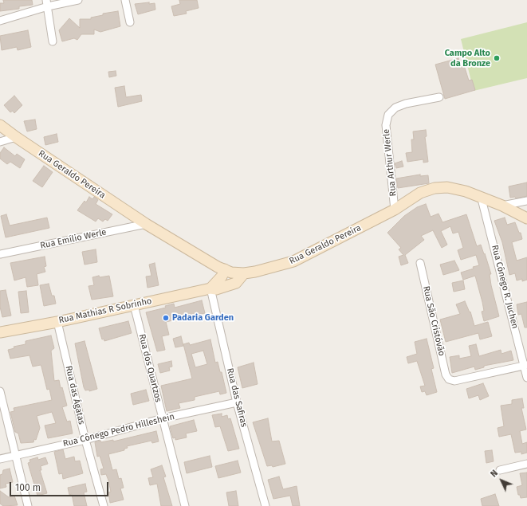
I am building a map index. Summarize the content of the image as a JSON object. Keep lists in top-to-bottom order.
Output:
{
  "streets": {
    "main road": ["Rua Geraldo Pereira", "Rua Mathias R Sobrinho"],
    "street": [
      "Rua Arthur Werle",
      "Rua Emílio Werle",
      "Rua Cônego R. Juchen",
      "Rua São Cristóvão",
      "Rua dos Quartzos",
      "Rua das Ágatas",
      "Rua das Safiras",
      "Rua Cônego Pedro Hilleshein"
    ]
  },
  "crossings": [
    ["Rua Arthur Werle", "Rua Geraldo Pereira"],
    ["Rua Geraldo Pereira", "Rua Emílio Werle"],
    ["Rua Geraldo Pereira", "Rua Cônego R. Juchen"],
    ["Rua Geraldo Pereira", "Rua Mathias R Sobrinho"],
    ["Rua Cônego R. Juchen", "Rua São Cristóvão"],
    ["Rua Mathias R Sobrinho", "Rua dos Quartzos"],
    ["Rua Mathias R Sobrinho", "Rua das Ágatas"],
    ["Rua Mathias R Sobrinho", "Rua das Safiras"],
    ["Rua dos Quartzos", "Rua Cônego Pedro Hilleshein"],
    ["Rua das Ágatas", "Rua Cônego Pedro Hilleshein"],
    ["Rua das Safiras", "Rua Cônego Pedro Hilleshein"]
  ],
  "places": ["Campo Alto da Bronze", "Padaria Garden"],
  "scale_bar": "100 m",
  "north": "top left"
}
